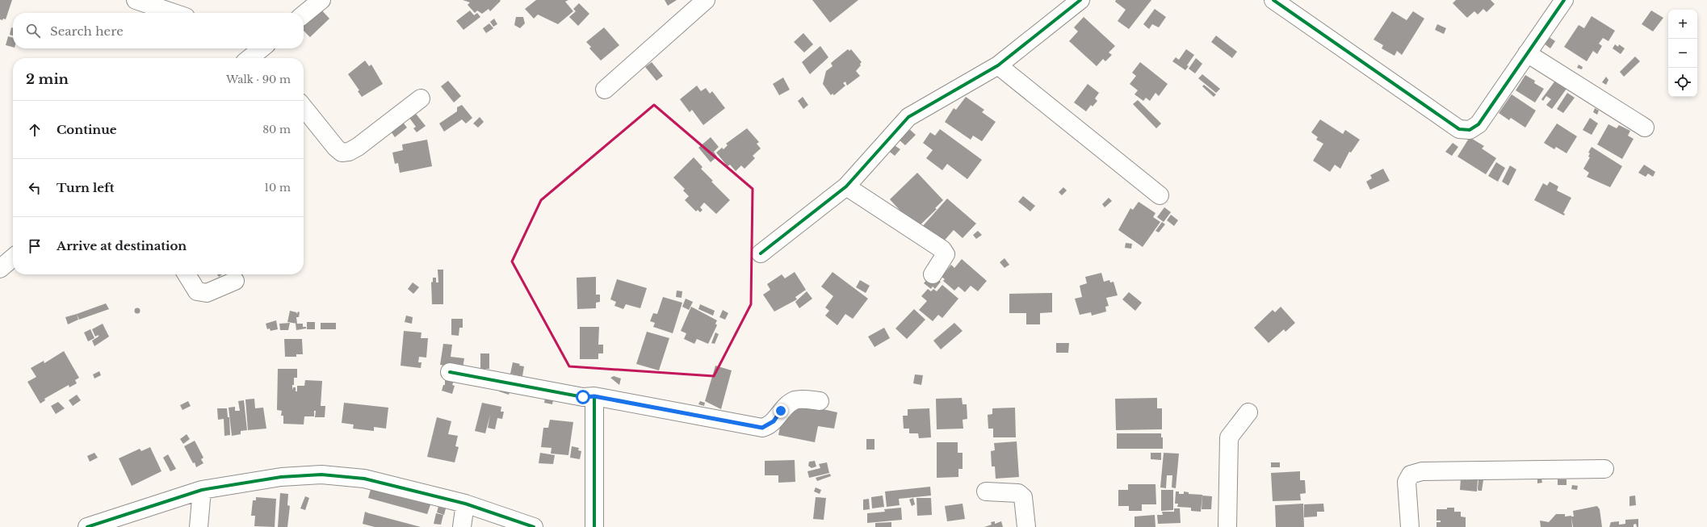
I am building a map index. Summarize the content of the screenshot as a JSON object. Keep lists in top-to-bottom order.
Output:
{
  "page": {
    "map_buttons": ["+", "−"],
    "search": "Search here",
    "heading": ["2 min", "Walk · 90 m"],
    "list": [
      ["Continue", "80 m"],
      ["Turn left", "10 m"],
      "Arrive at destination"
    ]
  }
}
